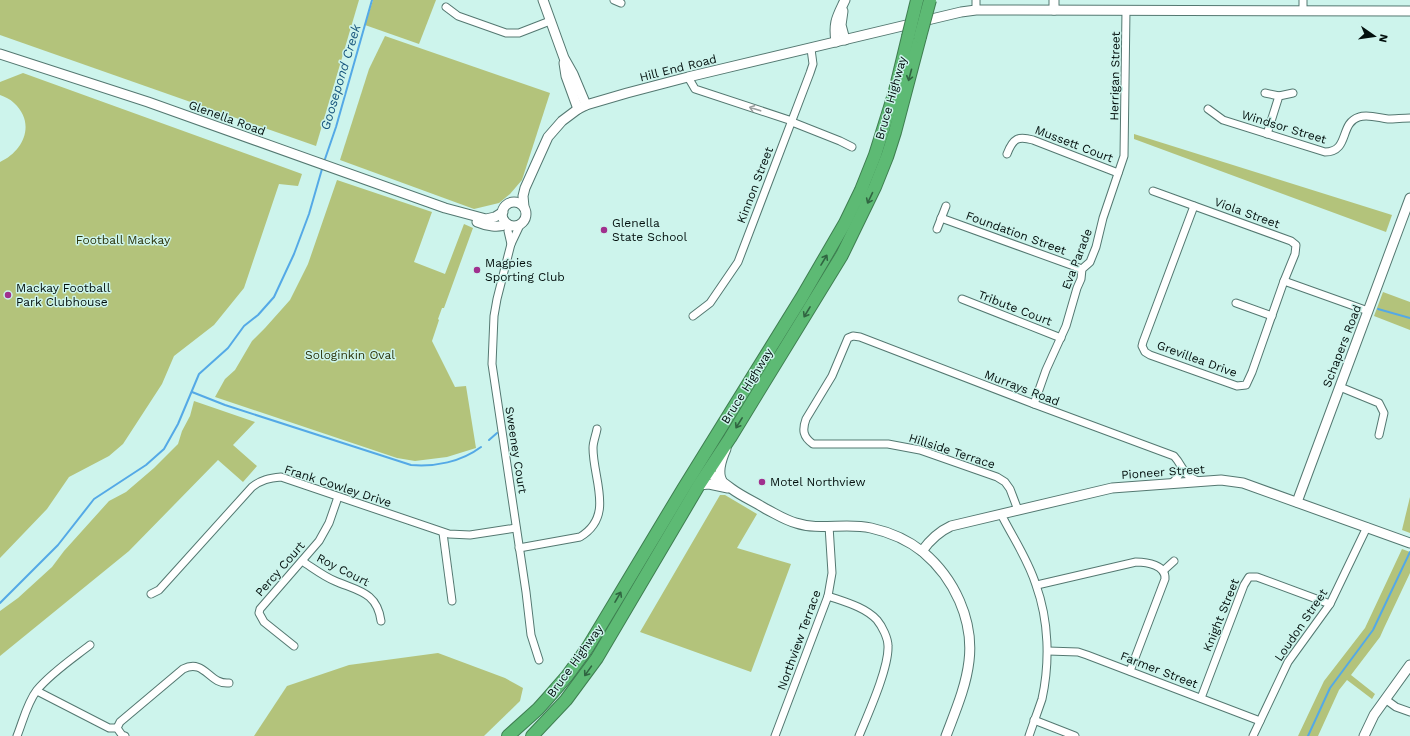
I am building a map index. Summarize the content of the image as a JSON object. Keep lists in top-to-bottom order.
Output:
{
  "streets": {
    "highway": ["Bruce Highway"],
    "street": [
      "Hill End Road",
      "Herrigan Street",
      "Glenella Road",
      "Windsor Street",
      "Mussett Court",
      "Kinnon Street",
      "Viola Street",
      "Foundation Street",
      "Eva Parade",
      "Tribute Court",
      "Schapers Road",
      "Grevillea Drive",
      "Murrays Road",
      "Sweeney Court",
      "Hillside Terrace",
      "Pioneer Street",
      "Frank Cowley Drive",
      "Percy Court",
      "Roy Court",
      "Knight Street",
      "Loudon Street",
      "Northview Terrace",
      "Farmer Street"
    ]
  },
  "crossings": [
    ["Hill End Road", "Herrigan Street"],
    ["Hill End Road", "Glenella Road"],
    ["Hill End Road", "Kinnon Street"],
    ["Hill End Road", "Sweeney Court"],
    ["Herrigan Street", "Eva Parade"],
    ["Glenella Road", "Sweeney Court"],
    ["Mussett Court", "Eva Parade"],
    ["Viola Street", "Grevillea Drive"],
    ["Foundation Street", "Eva Parade"],
    ["Eva Parade", "Tribute Court"],
    ["Eva Parade", "Murrays Road"],
    ["Schapers Road", "Pioneer Street"],
    ["Murrays Road", "Hillside Terrace"],
    ["Murrays Road", "Pioneer Street"],
    ["Sweeney Court", "Frank Cowley Drive"],
    ["Hillside Terrace", "Pioneer Street"],
    ["Pioneer Street", "Loudon Street"],
    ["Frank Cowley Drive", "Percy Court"],
    ["Percy Court", "Roy Court"],
    ["Knight Street", "Loudon Street"],
    ["Knight Street", "Farmer Street"],
    ["Loudon Street", "Farmer Street"]
  ],
  "water": ["Goosepond Creek"],
  "parks": ["Football Mackay", "Sologinkin Oval"],
  "places": [
    "Glenella State School",
    "Magpies Sporting Club",
    "Mackay Football Park Clubhouse",
    "Motel Northview"
  ],
  "north": "right"
}
